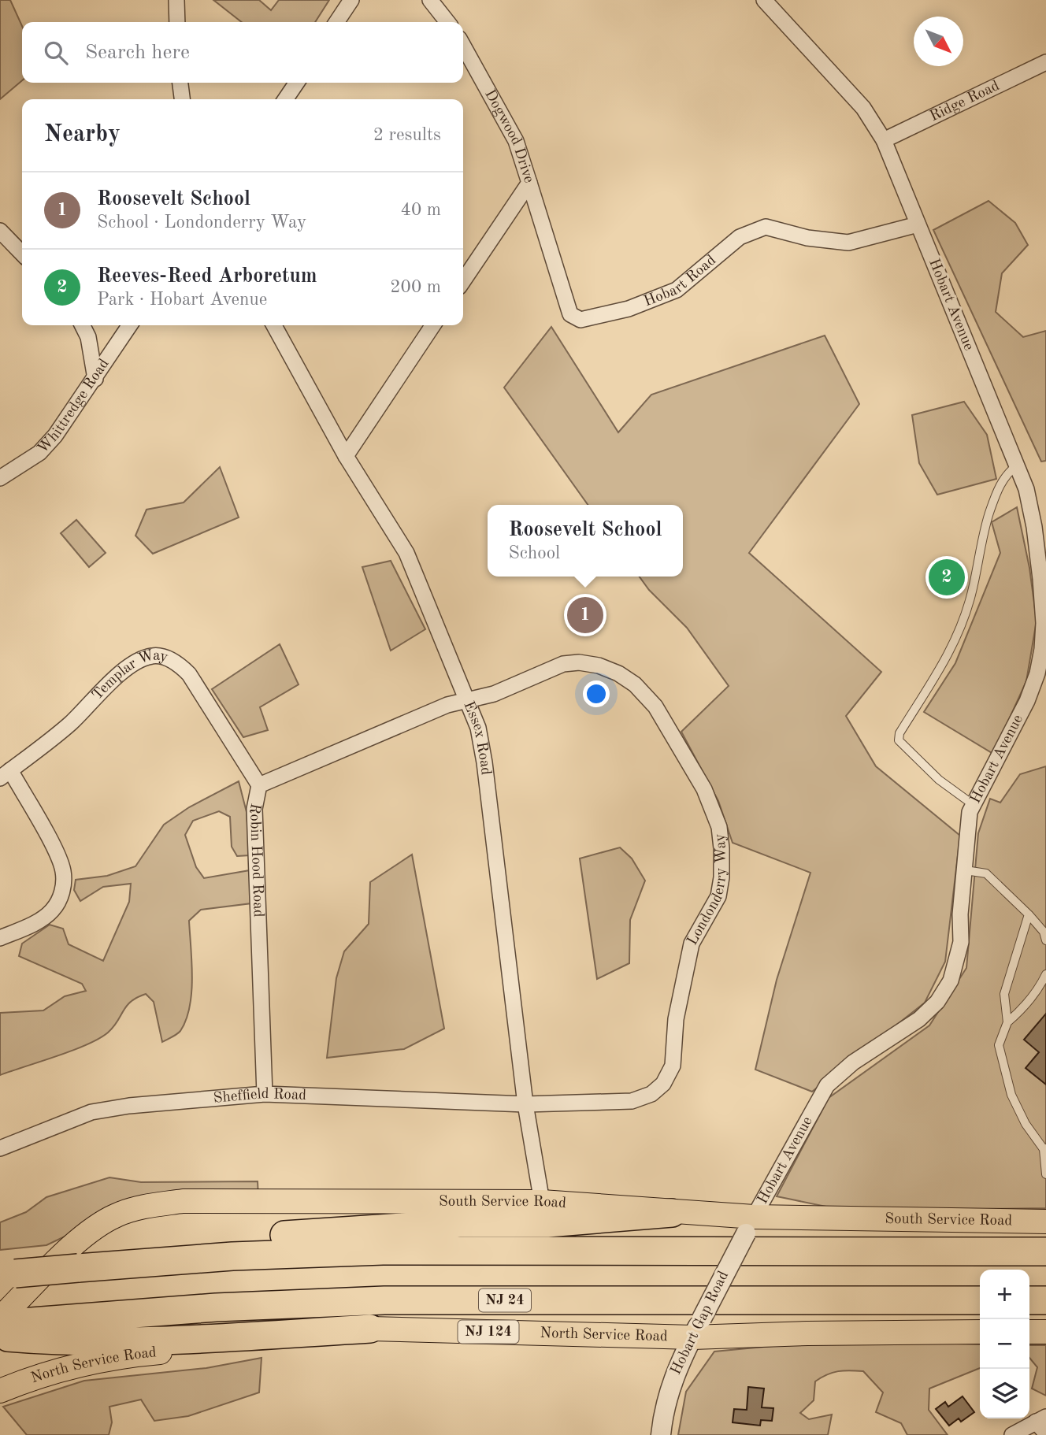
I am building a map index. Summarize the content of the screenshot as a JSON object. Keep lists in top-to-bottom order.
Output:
{
  "streets": {
    "highway": ["NJ 24"],
    "main road": ["South Service Road", "NJ 124", "North Service Road"],
    "street": [
      "Ridge Road",
      "Dogwood Drive",
      "Hobart Road",
      "Hobart Avenue",
      "Whittredge Road",
      "Templar Way",
      "Essex Road",
      "Robin Hood Road",
      "Londonderry Way",
      "Sheffield Road",
      "Hobart Gap Road"
    ]
  },
  "crossings": [
    ["Ridge Road", "Hobart Avenue"],
    ["Dogwood Drive", "Hobart Road"],
    ["Hobart Road", "Hobart Avenue"],
    ["Hobart Avenue", "South Service Road"],
    ["Hobart Avenue", "Hobart Gap Road"],
    ["Templar Way", "Robin Hood Road"],
    ["Essex Road", "Robin Hood Road"],
    ["Essex Road", "Londonderry Way"],
    ["Essex Road", "Sheffield Road"],
    ["Essex Road", "South Service Road"],
    ["Robin Hood Road", "Londonderry Way"],
    ["Robin Hood Road", "Sheffield Road"],
    ["Londonderry Way", "Sheffield Road"],
    ["South Service Road", "NJ 24"],
    ["South Service Road", "Hobart Gap Road"],
    ["Hobart Gap Road", "North Service Road"]
  ],
  "north": "bottom right",
  "page": {
    "search": "Search here",
    "heading": ["Nearby", "2 results"],
    "list": [
      {
        "mark": "1",
        "name": "Roosevelt School",
        "note": "School · Londonderry Way",
        "value": "40 m"
      },
      {
        "mark": "2",
        "name": "Reeves-Reed Arboretum",
        "note": "Park · Hobart Avenue",
        "value": "200 m"
      }
    ],
    "popup": ["Roosevelt School", "School"],
    "pins": ["2", "1"],
    "map_buttons": ["+", "−"]
  }
}
